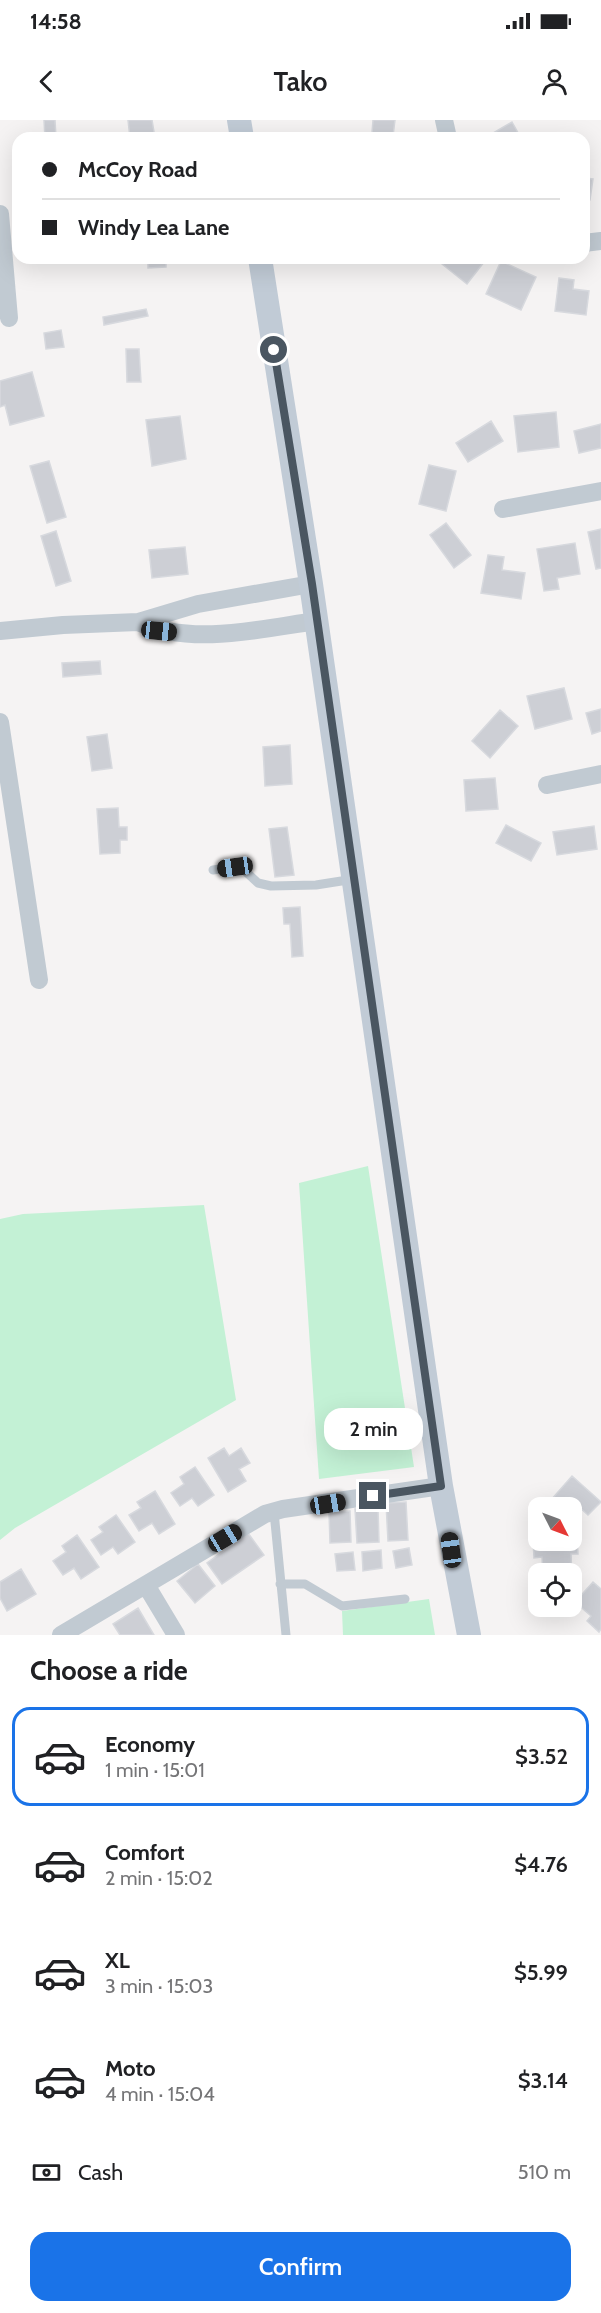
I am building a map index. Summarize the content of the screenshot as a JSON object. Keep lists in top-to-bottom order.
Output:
{
  "north": "bottom right",
  "page": {
    "status": "14:58",
    "header": "Tako",
    "banner": ["McCoy Road", "Windy Lea Lane"],
    "bubble": "2 min",
    "heading": "Choose a ride",
    "list": [
      {
        "name": "Economy",
        "note": "1 min · 15:01",
        "value": "$3.52"
      },
      {
        "name": "Comfort",
        "note": "2 min · 15:02",
        "value": "$4.76"
      },
      {
        "name": "XL",
        "note": "3 min · 15:03",
        "value": "$5.99"
      },
      {
        "name": "Moto",
        "note": "4 min · 15:04",
        "value": "$3.14"
      }
    ],
    "pay": ["Cash", "510 m"],
    "buttons": "Confirm"
  }
}
